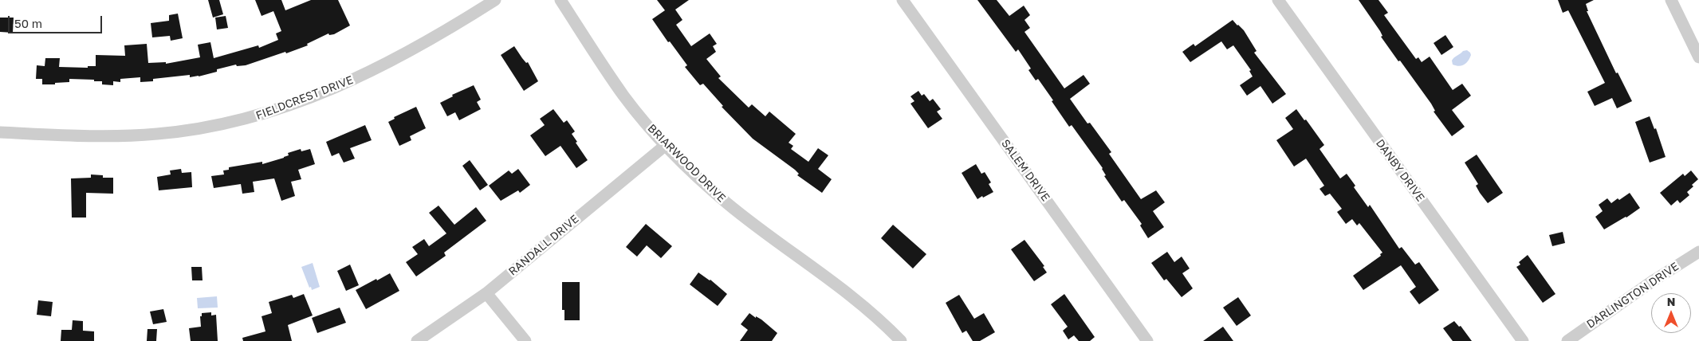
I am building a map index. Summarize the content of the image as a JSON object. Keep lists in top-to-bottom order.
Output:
{
  "streets": {
    "street": [
      "FIELDCREST DRIVE",
      "BRIARWOOD DRIVE",
      "SALEM DRIVE",
      "DANBY DRIVE",
      "RANDALL DRIVE",
      "DARLINGTON DRIVE"
    ]
  },
  "crossings": [
    ["BRIARWOOD DRIVE", "RANDALL DRIVE"]
  ],
  "scale_bar": "50 m",
  "north": "top"
}
